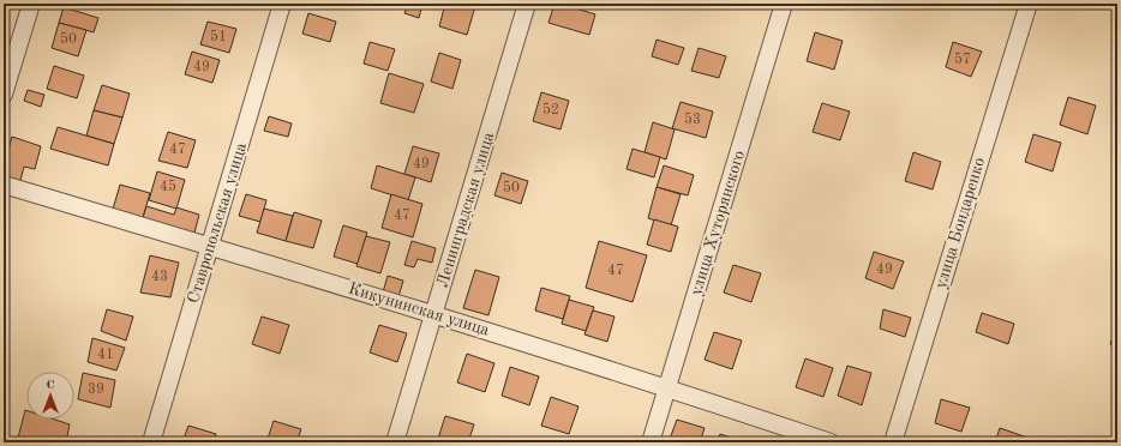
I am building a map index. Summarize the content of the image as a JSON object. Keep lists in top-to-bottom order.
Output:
{
  "streets": {
    "street": [
      "Ленинградская улица",
      "Ставропольская улица",
      "улица Хуторянского",
      "улица Бондаренко",
      "Кикунинская улица"
    ]
  },
  "crossings": [
    ["Ленинградская улица", "Кикунинская улица"],
    ["Ставропольская улица", "Кикунинская улица"],
    ["улица Хуторянского", "Кикунинская улица"]
  ],
  "house_numbers": [
    "51",
    "50",
    "57",
    "49",
    "52",
    "53",
    "47",
    "49",
    "45",
    "50",
    "47",
    "49",
    "47",
    "43",
    "41",
    "39"
  ],
  "north": "top"
}
